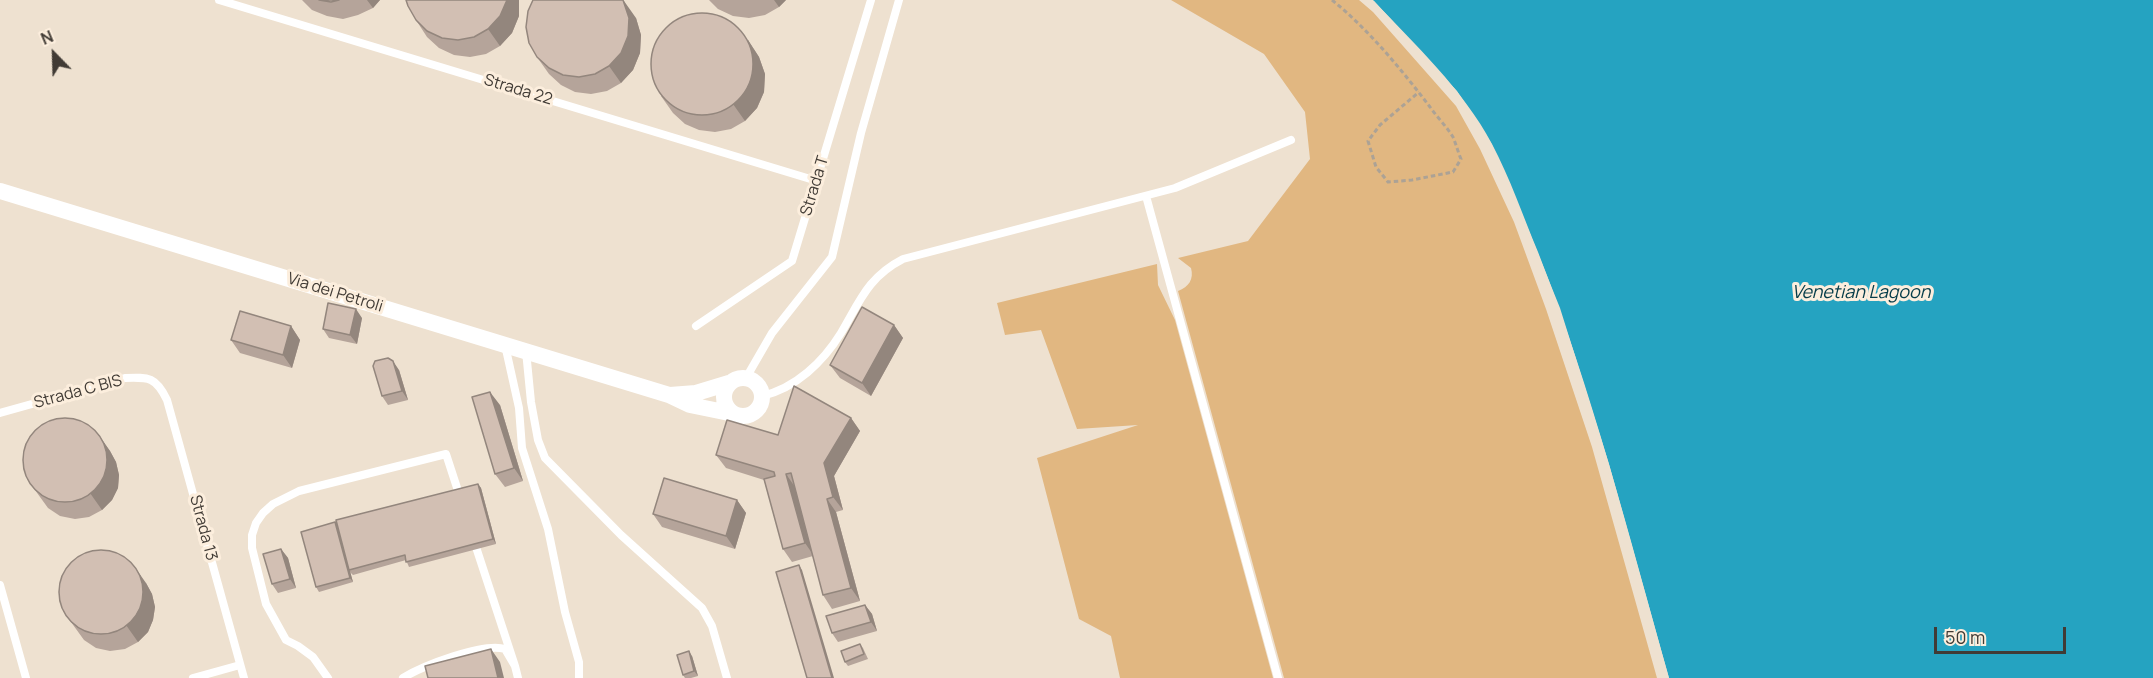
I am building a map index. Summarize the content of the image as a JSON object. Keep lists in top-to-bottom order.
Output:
{
  "streets": {
    "street": ["Via dei Petroli"],
    "lane": [
      "Strada 22",
      "Strada T",
      "Strada C BIS",
      "Strada 13"
    ]
  },
  "crossings": [
    ["Strada 22", "Strada T"],
    ["Strada C BIS", "Strada 13"]
  ],
  "water": ["Venetian Lagoon"],
  "scale_bar": "50 m",
  "north": "top left"
}
